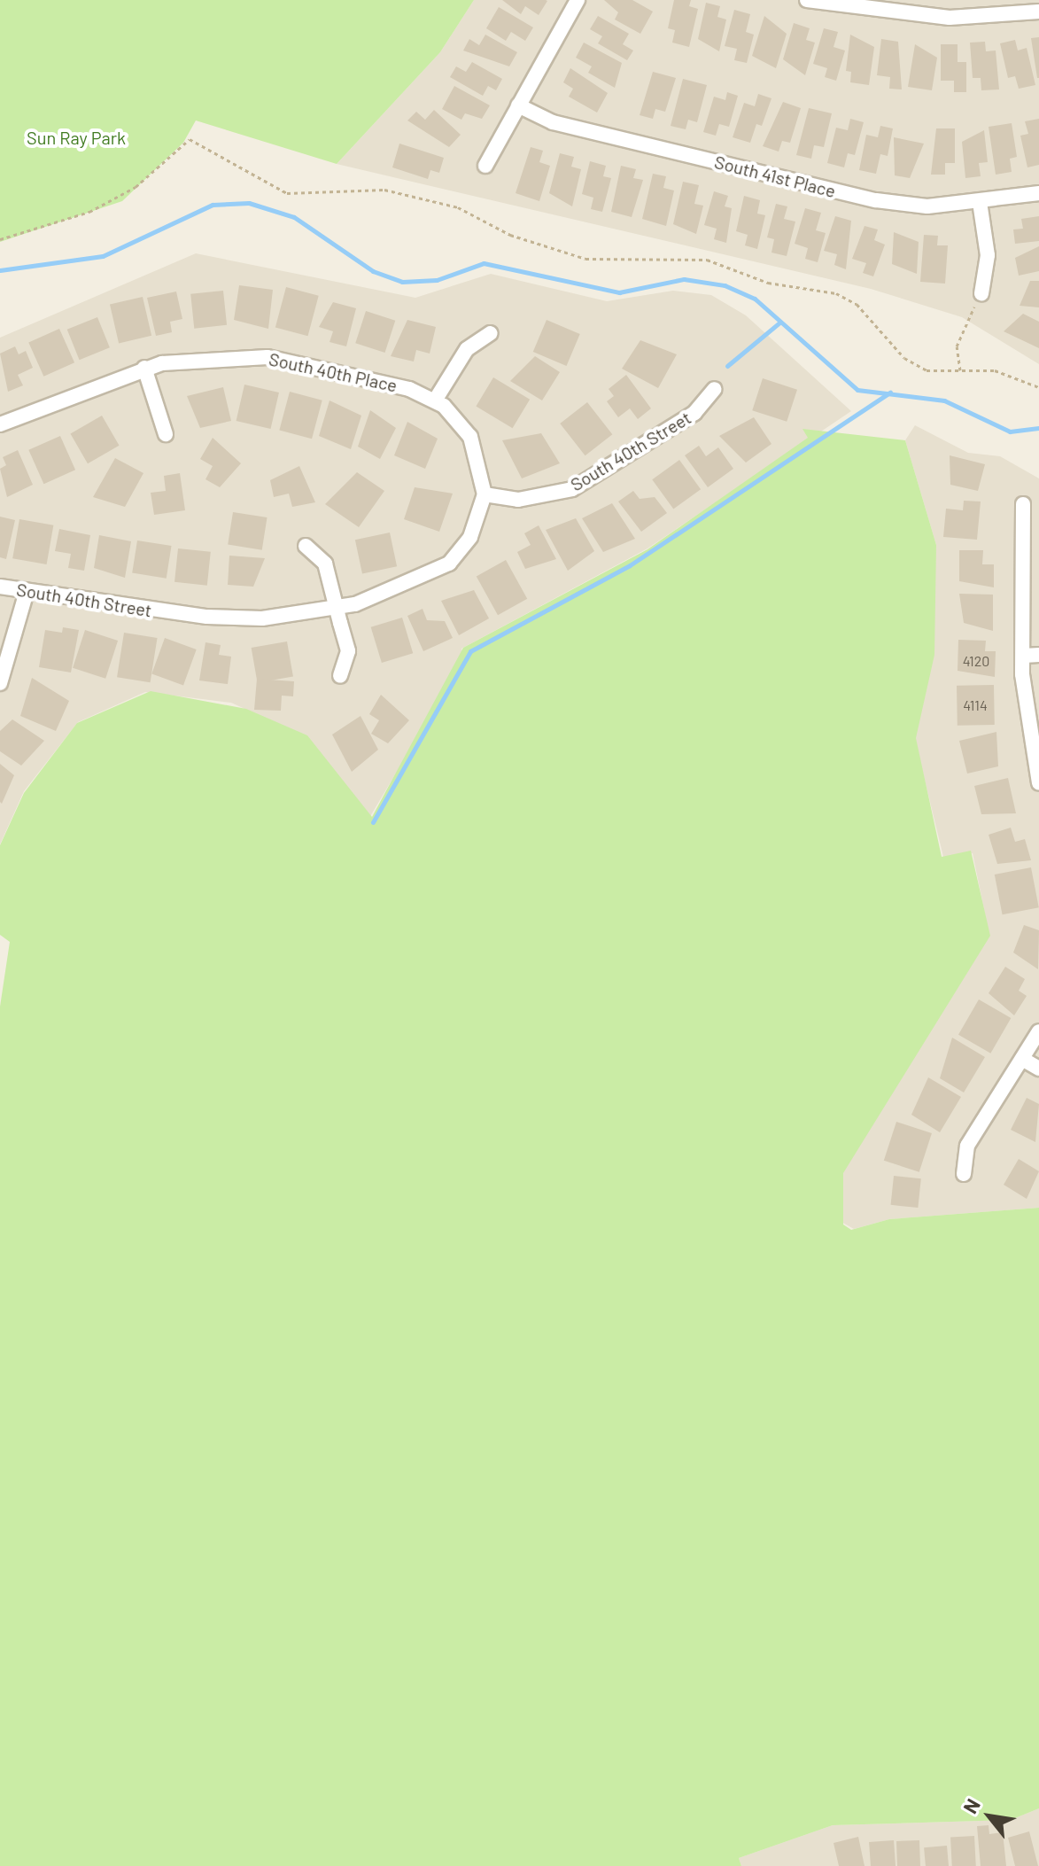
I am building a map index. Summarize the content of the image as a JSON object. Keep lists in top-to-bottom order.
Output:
{
  "streets": {
    "street": ["South 41st Place", "South 40th Place", "South 40th Street"]
  },
  "parks": ["Sun Ray Park"],
  "house_numbers": ["4120", "4114"],
  "north": "top left"
}
